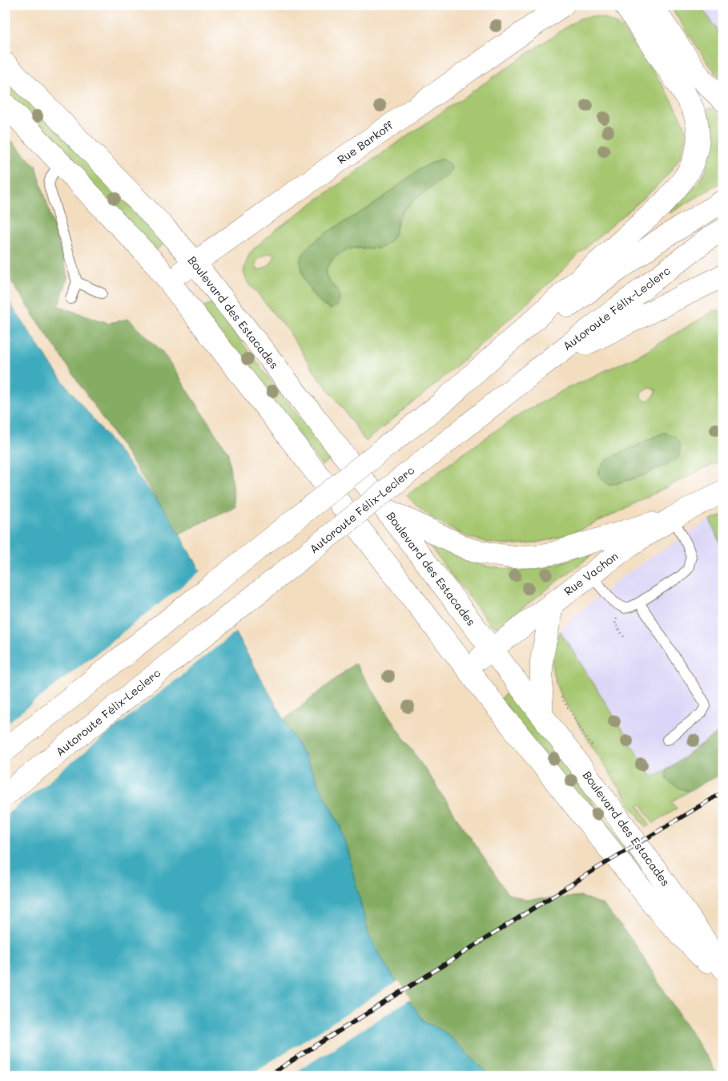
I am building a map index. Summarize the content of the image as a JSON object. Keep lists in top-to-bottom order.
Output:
{
  "streets": {
    "main road": [
      "Rue Barkoff",
      "Autoroute Félix-Leclerc",
      "Boulevard des Estacades",
      "Rue Vachon"
    ]
  },
  "crossings": [
    ["Rue Barkoff", "Boulevard des Estacades"],
    ["Boulevard des Estacades", "Rue Vachon"]
  ]
}
